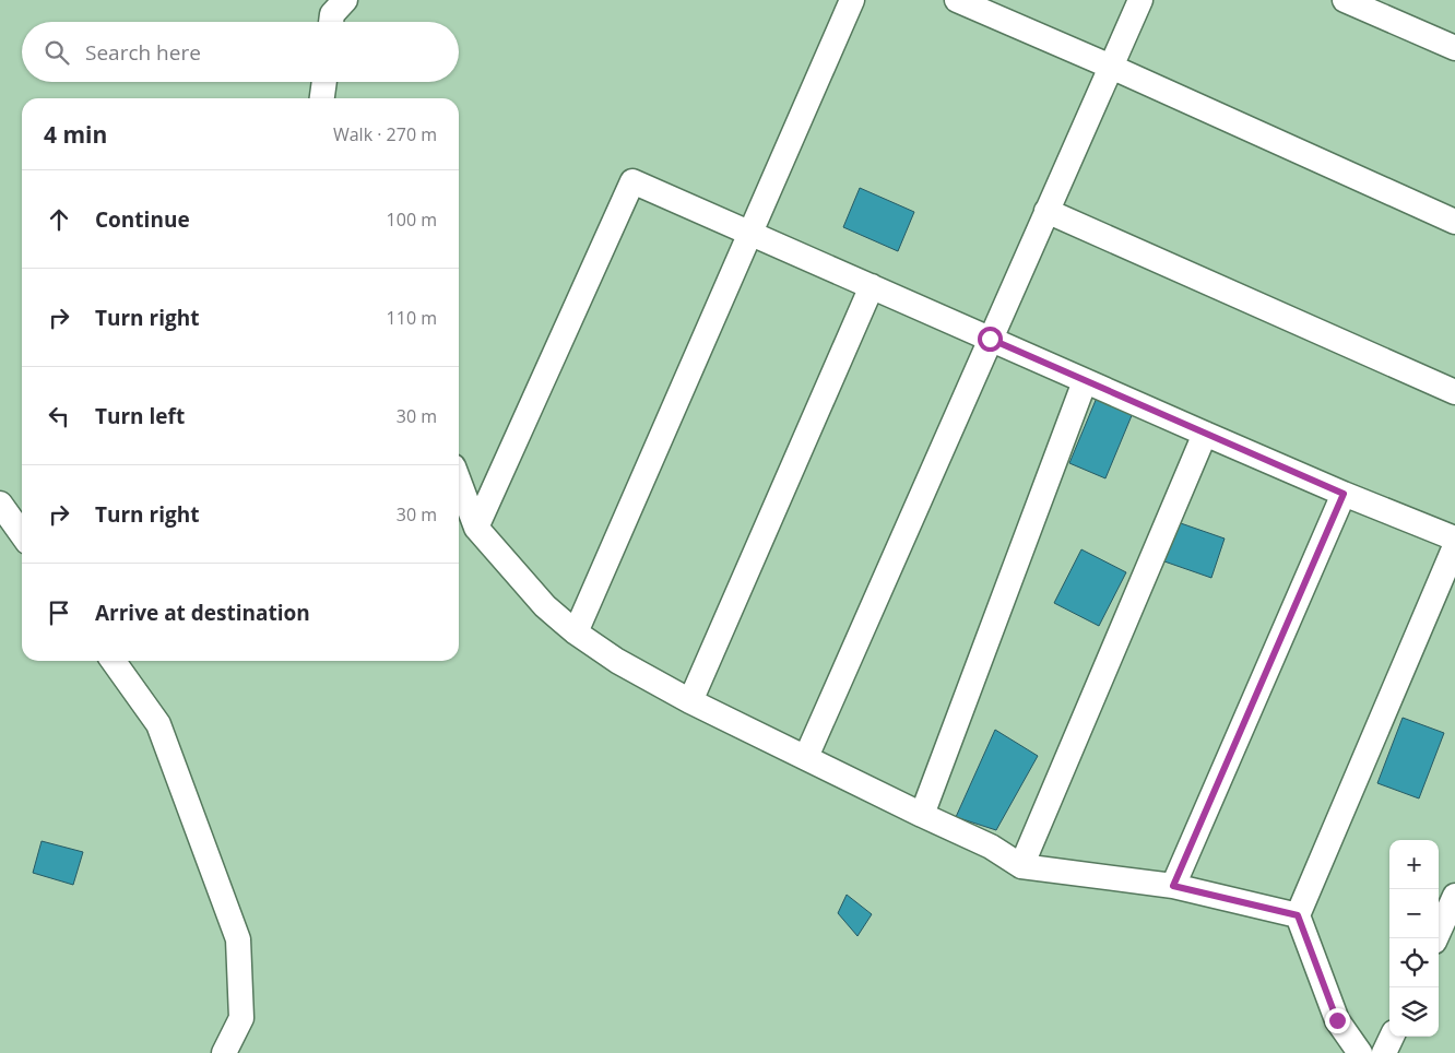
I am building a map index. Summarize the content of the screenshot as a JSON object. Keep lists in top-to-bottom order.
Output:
{
  "page": {
    "search": "Search here",
    "heading": ["4 min", "Walk · 270 m"],
    "list": [
      ["Continue", "100 m"],
      ["Turn right", "110 m"],
      ["Turn left", "30 m"],
      ["Turn right", "30 m"],
      "Arrive at destination"
    ],
    "map_buttons": ["+", "−"]
  }
}
